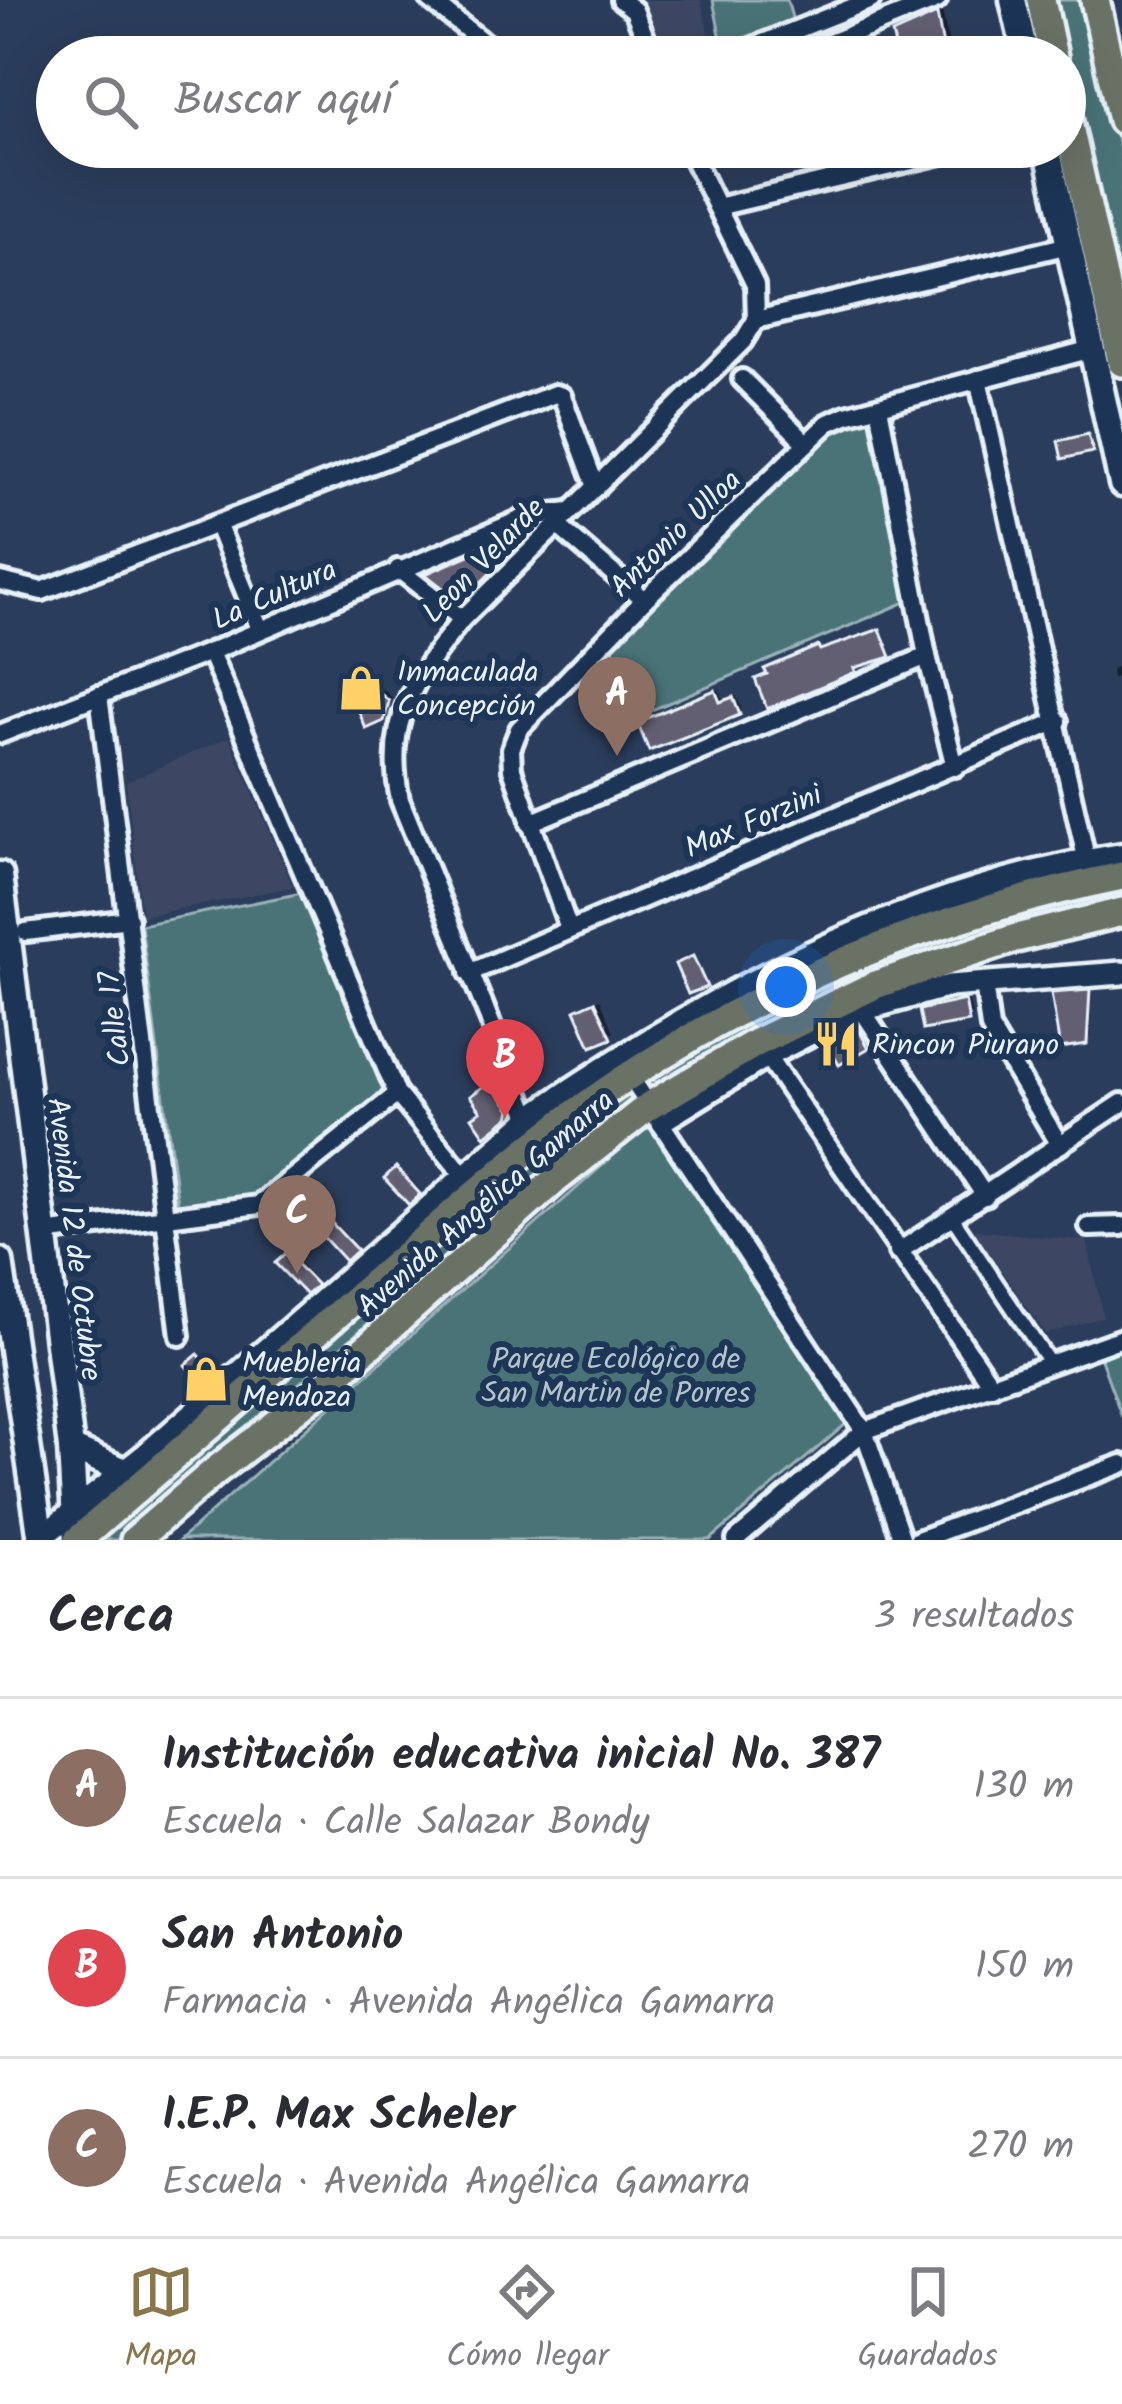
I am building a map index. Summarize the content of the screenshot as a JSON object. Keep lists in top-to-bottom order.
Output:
{
  "streets": {
    "main road": ["Avenida Angélica Gamarra", "Avenida 12 de Octubre"],
    "street": [
      "Antonio Ulloa",
      "Leon Velarde",
      "La Cultura",
      "Max Forzini",
      "Calle 17"
    ]
  },
  "crossings": [
    ["Antonio Ulloa", "Max Forzini"],
    ["Leon Velarde", "La Cultura"],
    ["Leon Velarde", "Max Forzini"],
    ["Leon Velarde", "Avenida Angélica Gamarra"],
    ["La Cultura", "Calle 17"],
    ["Avenida Angélica Gamarra", "Avenida 12 de Octubre"]
  ],
  "parks": ["Parque Ecológico de San Martin de Porres"],
  "places": {
    "shop": ["Inmaculada Concepción", "Muebleria Mendoza"],
    "restaurant": ["Rincon Piurano"]
  },
  "page": {
    "search": "Buscar aquí",
    "pins": ["A", "B", "C"],
    "heading": ["Cerca", "3 resultados"],
    "list": [
      {
        "mark": "A",
        "name": "Institución educativa inicial No. 387",
        "note": "Escuela · Calle Salazar Bondy",
        "value": "130 m"
      },
      {
        "mark": "B",
        "name": "San Antonio",
        "note": "Farmacia · Avenida Angélica Gamarra",
        "value": "150 m"
      },
      {
        "mark": "C",
        "name": "I.E.P. Max Scheler",
        "note": "Escuela · Avenida Angélica Gamarra",
        "value": "270 m"
      }
    ],
    "nav": ["Mapa", "Cómo llegar", "Guardados"]
  }
}
